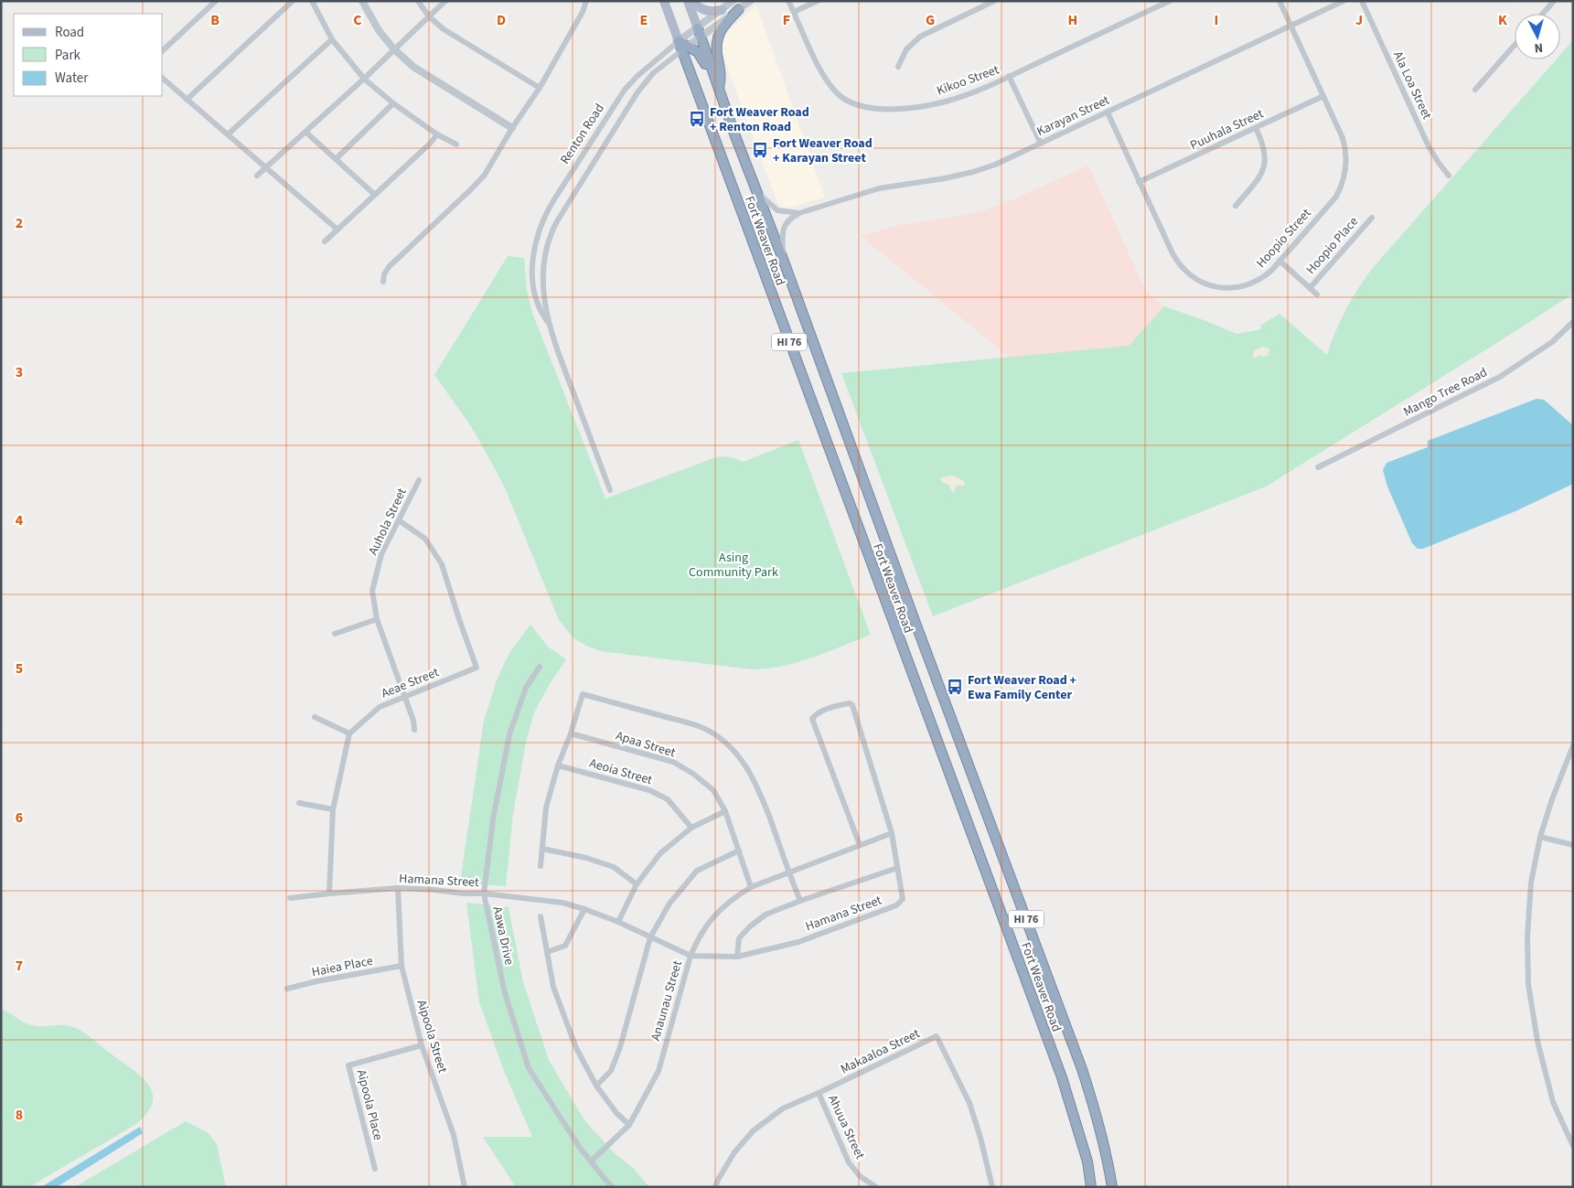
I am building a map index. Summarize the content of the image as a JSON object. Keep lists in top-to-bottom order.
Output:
{
  "streets": {
    "highway": ["Fort Weaver Road", "HI 76"],
    "street": [
      "Kikoo Street",
      "Ala Loa Street",
      "Karayan Street",
      "Puuhala Street",
      "Renton Road",
      "Hoopio Street",
      "Hoopio Place",
      "Mango Tree Road",
      "Auhola Street",
      "Aeae Street",
      "Apaa Street",
      "Aeoia Street",
      "Hamana Street",
      "Aawa Drive",
      "Haiea Place",
      "Anaunau Street",
      "Aipoola Street",
      "Makaaloa Street",
      "Aipoola Place",
      "Ahuua Street"
    ]
  },
  "crossings": [
    ["Karayan Street", "Hoopio Street"],
    ["Karayan Street", "Fort Weaver Road"],
    ["Puuhala Street", "Hoopio Street"],
    ["Renton Road", "Fort Weaver Road"],
    ["Hoopio Street", "Hoopio Place"],
    ["Auhola Street", "Aeae Street"],
    ["Apaa Street", "Anaunau Street"],
    ["Hamana Street", "Aawa Drive"],
    ["Hamana Street", "Anaunau Street"],
    ["Hamana Street", "Aipoola Street"],
    ["Aawa Drive", "Anaunau Street"],
    ["Haiea Place", "Aipoola Street"],
    ["Aipoola Street", "Aipoola Place"],
    ["Makaaloa Street", "Ahuua Street"]
  ],
  "parks": ["Asing Community Park"],
  "places": {
    "bus stop": ["Fort Weaver Road + Renton Road", "Fort Weaver Road + Karayan Street", "Fort Weaver Road + Ewa Family Center"]
  },
  "legend": ["Road", "Park", "Water"],
  "north": "bottom",
  "grid": {
    "columns": [
      "B",
      "C",
      "D",
      "E",
      "F",
      "G",
      "H",
      "I",
      "J",
      "K"
    ],
    "rows": [
      "2",
      "3",
      "4",
      "5",
      "6",
      "7",
      "8"
    ]
  }
}
